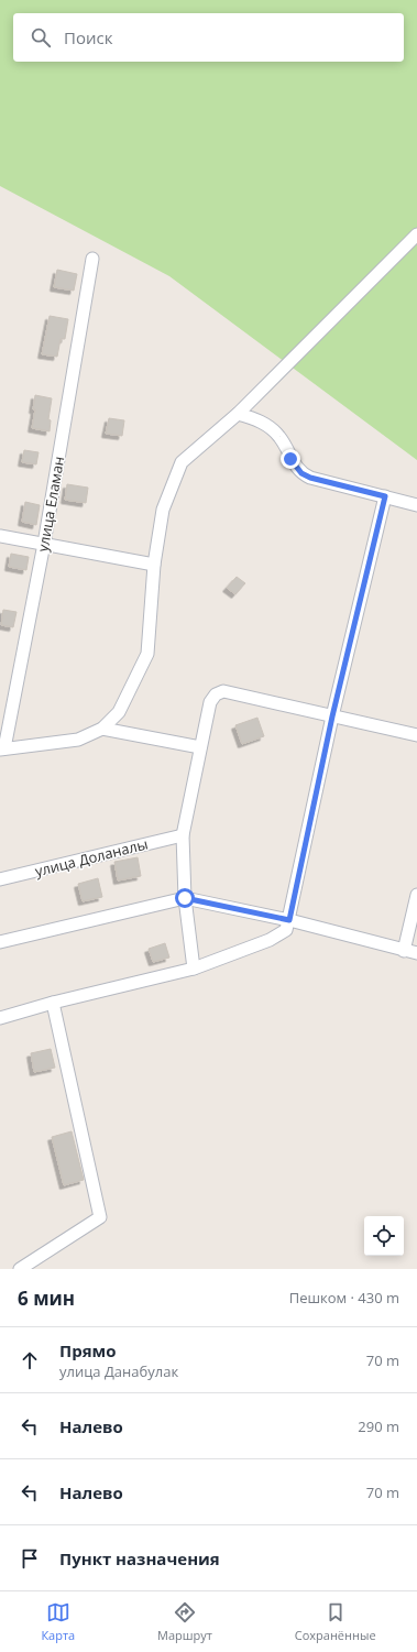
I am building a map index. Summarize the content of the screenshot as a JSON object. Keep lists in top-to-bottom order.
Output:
{
  "streets": {
    "street": ["улица Еламан", "улица Доланалы"]
  },
  "page": {
    "search": "Поиск",
    "heading": ["6 мин", "Пешком · 430 m"],
    "list": [
      ["Прямо", "улица Данабулак", "70 m"],
      ["Налево", "290 m"],
      ["Налево", "70 m"],
      "Пункт назначения"
    ],
    "nav": ["Карта", "Маршрут", "Сохранённые"]
  }
}
